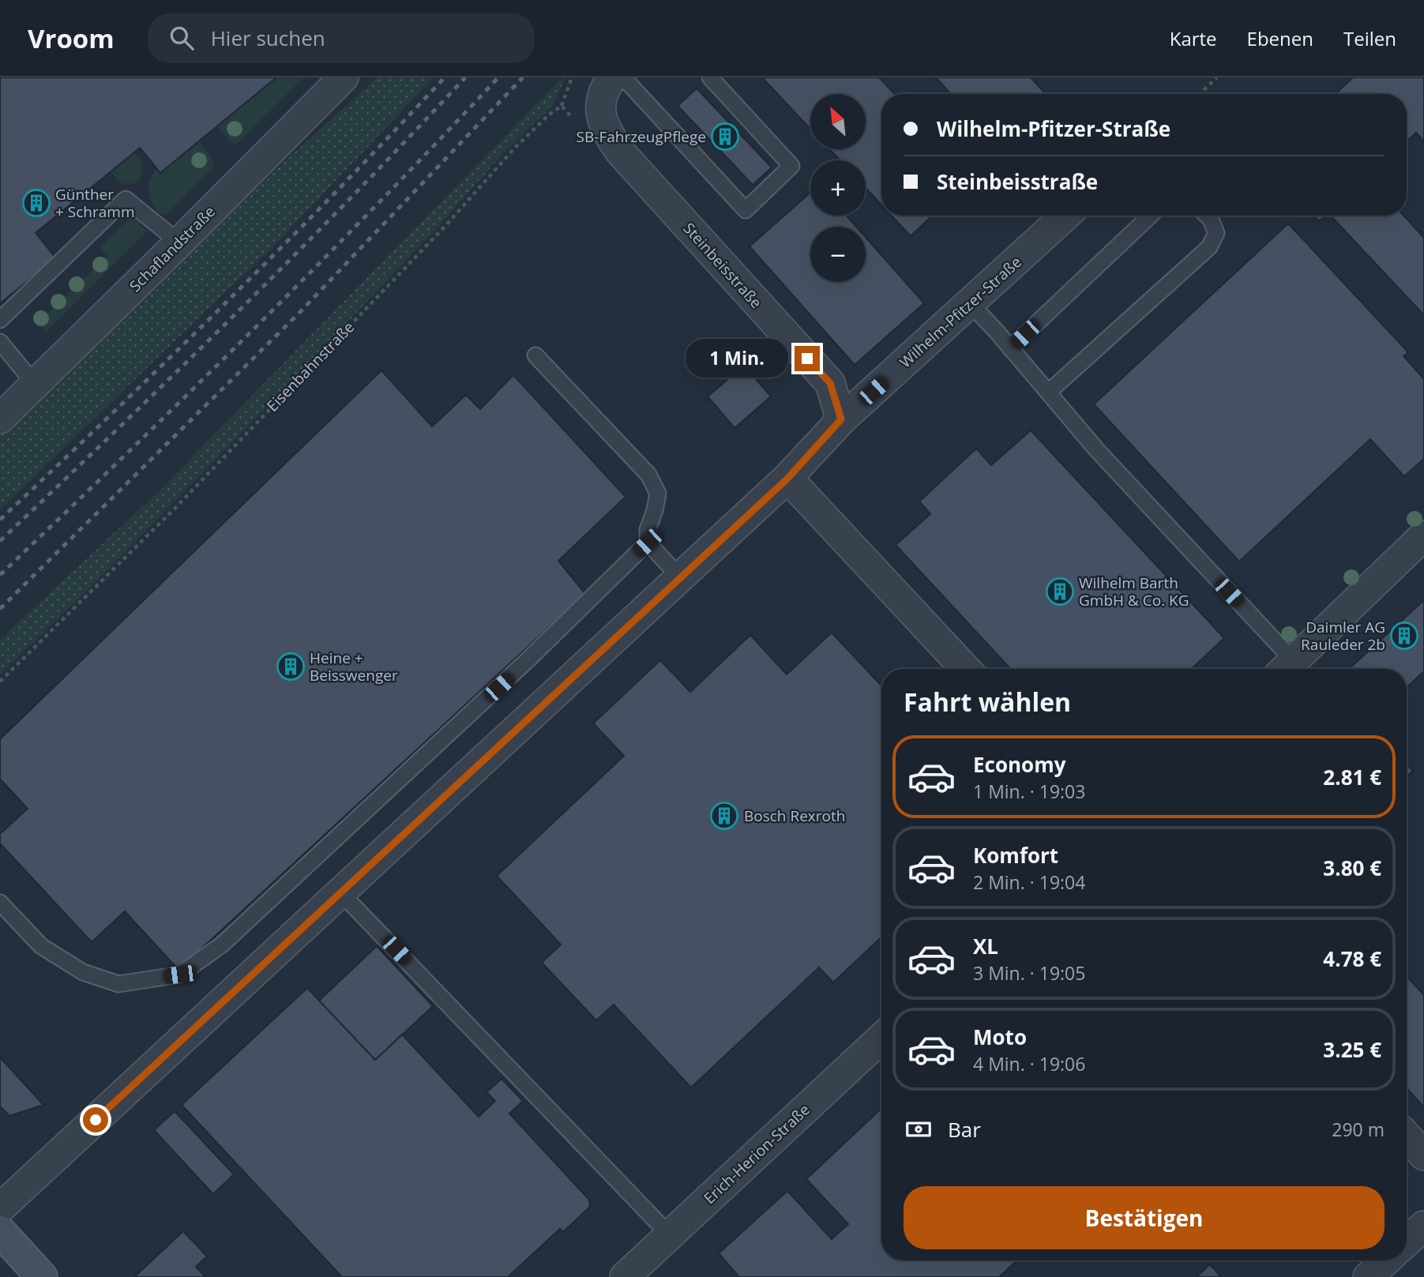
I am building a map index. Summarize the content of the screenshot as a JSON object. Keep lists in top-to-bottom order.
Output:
{
  "streets": {
    "street": [
      "Schaflandstraße",
      "Steinbeisstraße",
      "Wilhelm-Pfitzer-Straße",
      "Erich-Herion-Straße"
    ],
    "path": ["Eisenbahnstraße"]
  },
  "crossings": [
    ["Steinbeisstraße", "Wilhelm-Pfitzer-Straße"]
  ],
  "places": {
    "building": [
      "SB-FahrzeugPflege",
      "Günther + Schramm",
      "Wilhelm Barth GmbH & Co. KG",
      "Daimler AG Rauleder 2b",
      "Heine + Beisswenger",
      "Bosch Rexroth"
    ]
  },
  "north": "top left",
  "page": {
    "header": "Vroom",
    "search": "Hier suchen",
    "nav": ["Karte", "Ebenen", "Teilen"],
    "map_buttons": ["+", "−"],
    "banner": ["Wilhelm-Pfitzer-Straße", "Steinbeisstraße"],
    "bubble": "1 Min.",
    "heading": "Fahrt wählen",
    "list": [
      {
        "name": "Economy",
        "note": "1 Min. · 19:03",
        "value": "2.81 €"
      },
      {
        "name": "Komfort",
        "note": "2 Min. · 19:04",
        "value": "3.80 €"
      },
      {
        "name": "XL",
        "note": "3 Min. · 19:05",
        "value": "4.78 €"
      },
      {
        "name": "Moto",
        "note": "4 Min. · 19:06",
        "value": "3.25 €"
      }
    ],
    "pay": ["Bar", "290 m"],
    "buttons": "Bestätigen"
  }
}
